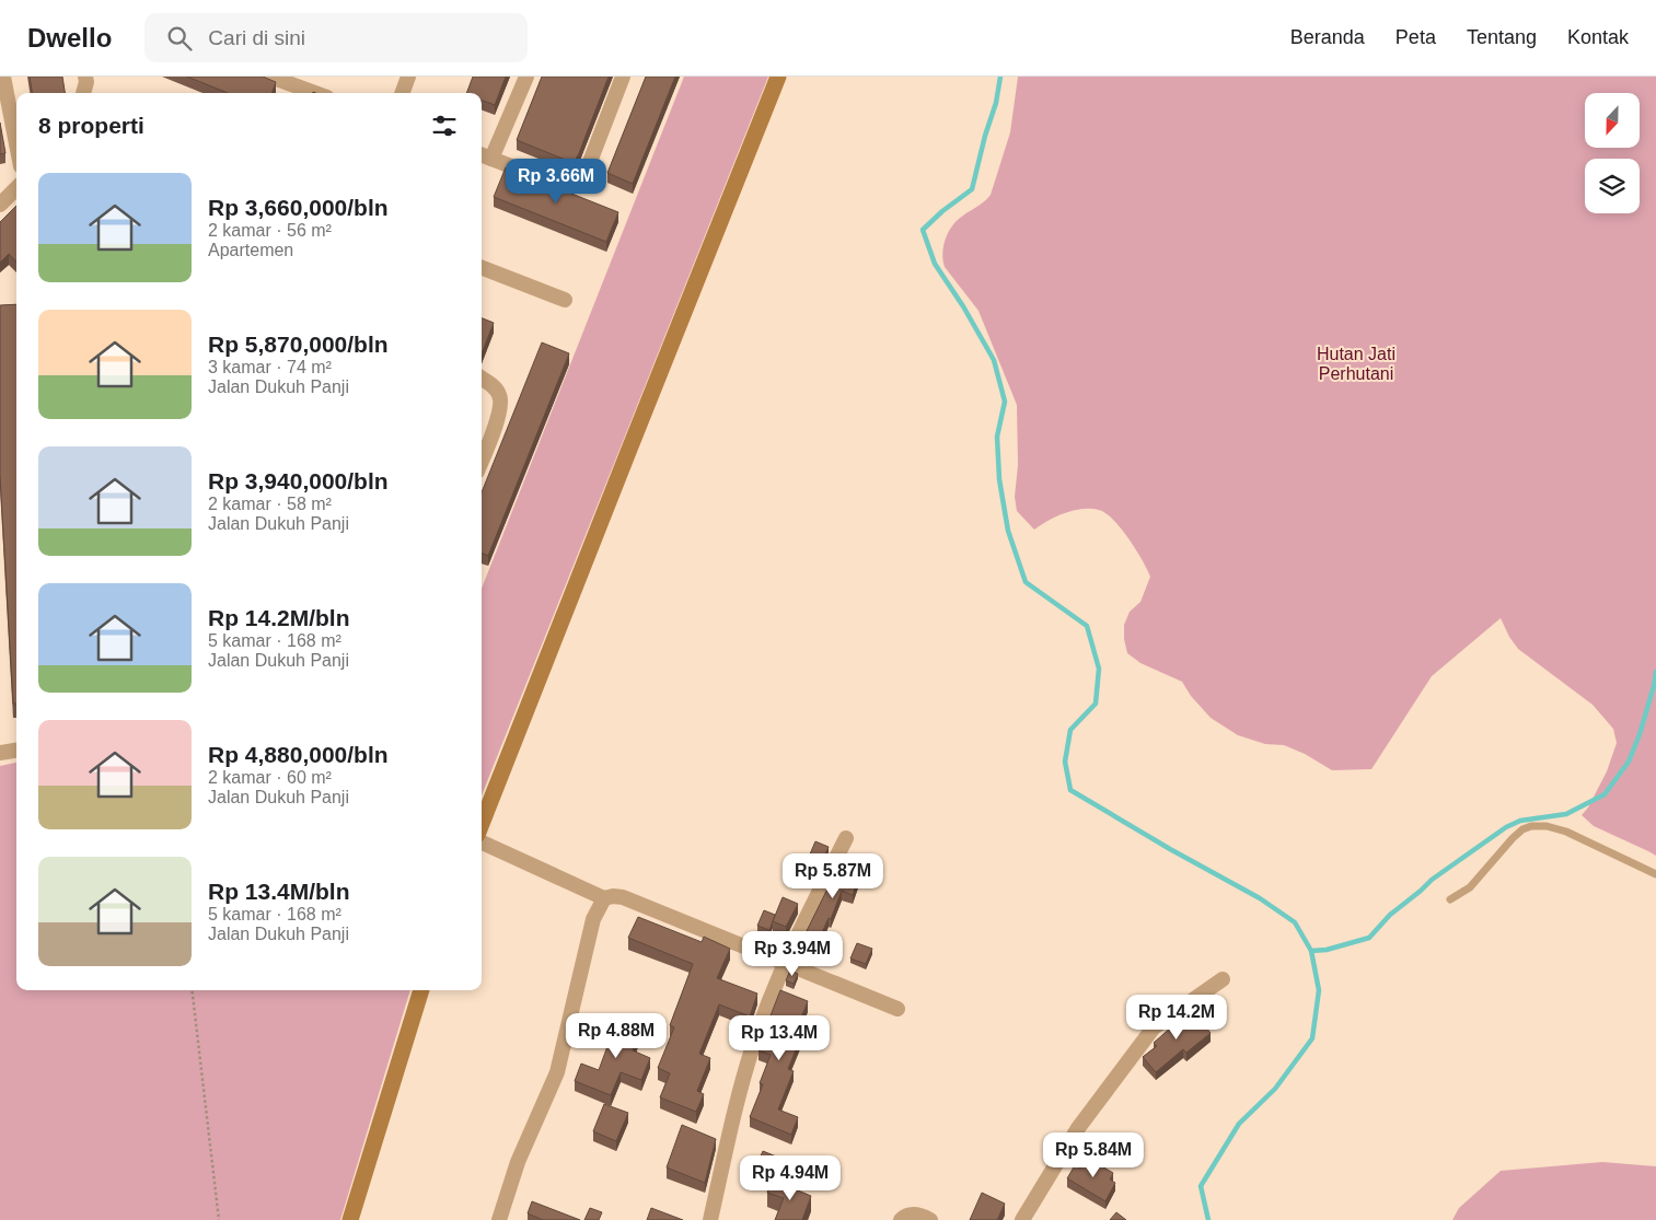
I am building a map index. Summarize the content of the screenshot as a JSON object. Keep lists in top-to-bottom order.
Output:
{
  "parks": ["Hutan Jati Perhutani"],
  "north": "bottom",
  "page": {
    "header": "Dwello",
    "search": "Cari di sini",
    "nav": [
      "Beranda",
      "Peta",
      "Tentang",
      "Kontak"
    ],
    "heading": "8 properti",
    "price": [
      "Rp 3.66M",
      "Rp 5.87M",
      "Rp 3.94M",
      "Rp 14.2M",
      "Rp 4.88M",
      "Rp 13.4M",
      "Rp 5.84M",
      "Rp 4.94M"
    ],
    "list": [
      {
        "name": "Rp 3,660,000/bln",
        "note": "2 kamar · 56 m² · Apartemen"
      },
      {
        "name": "Rp 5,870,000/bln",
        "note": "3 kamar · 74 m² · Jalan Dukuh Panji"
      },
      {
        "name": "Rp 3,940,000/bln",
        "note": "2 kamar · 58 m² · Jalan Dukuh Panji"
      },
      {
        "name": "Rp 14.2M/bln",
        "note": "5 kamar · 168 m² · Jalan Dukuh Panji"
      },
      {
        "name": "Rp 4,880,000/bln",
        "note": "2 kamar · 60 m² · Jalan Dukuh Panji"
      },
      {
        "name": "Rp 13.4M/bln",
        "note": "5 kamar · 168 m² · Jalan Dukuh Panji"
      }
    ]
  }
}
